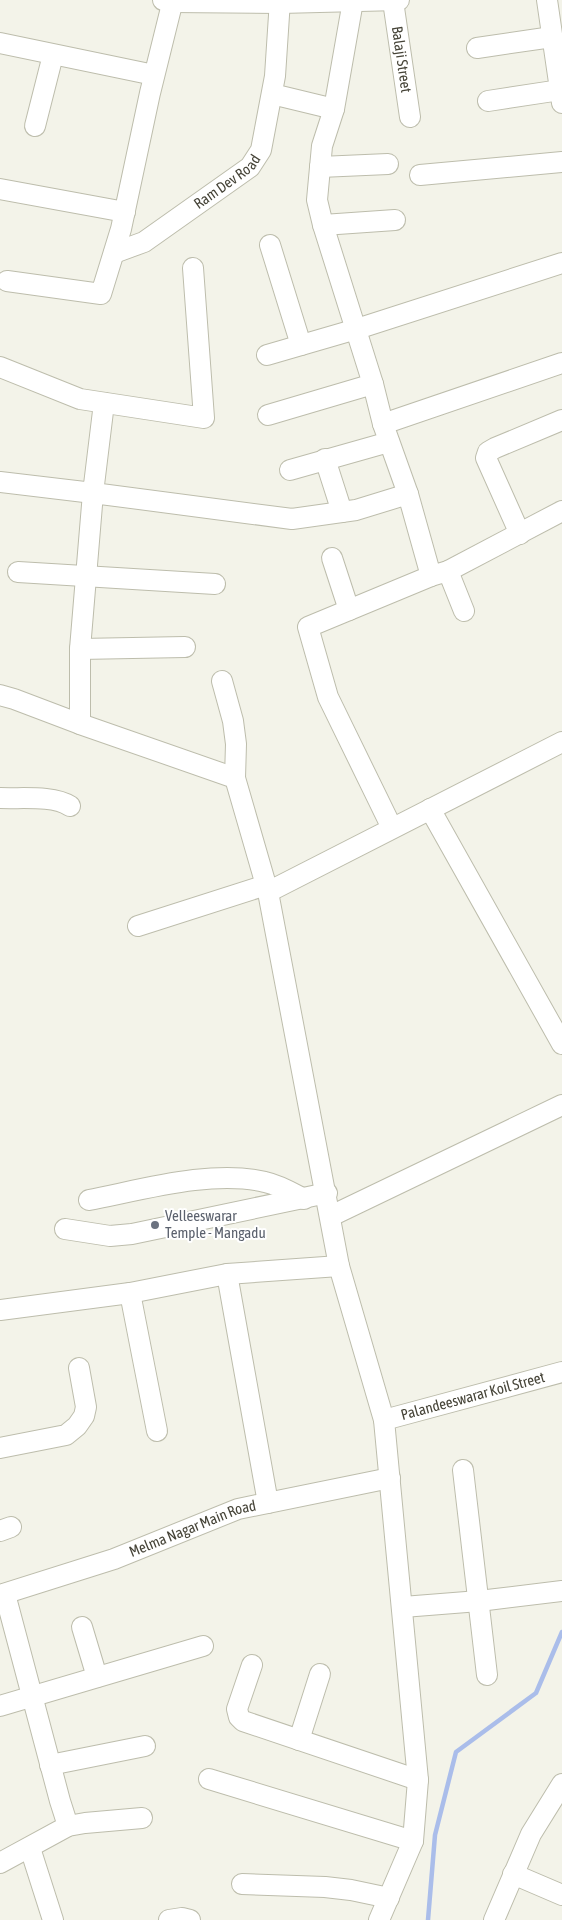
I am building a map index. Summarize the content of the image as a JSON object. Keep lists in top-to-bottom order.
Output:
{
  "streets": {
    "street": [
      "Balaji Street",
      "Ram Dev Road",
      "Palandeeswarar Koil Street",
      "Melma Nagar Main Road"
    ]
  },
  "places": ["Velleeswarar Temple - Mangadu"]
}
